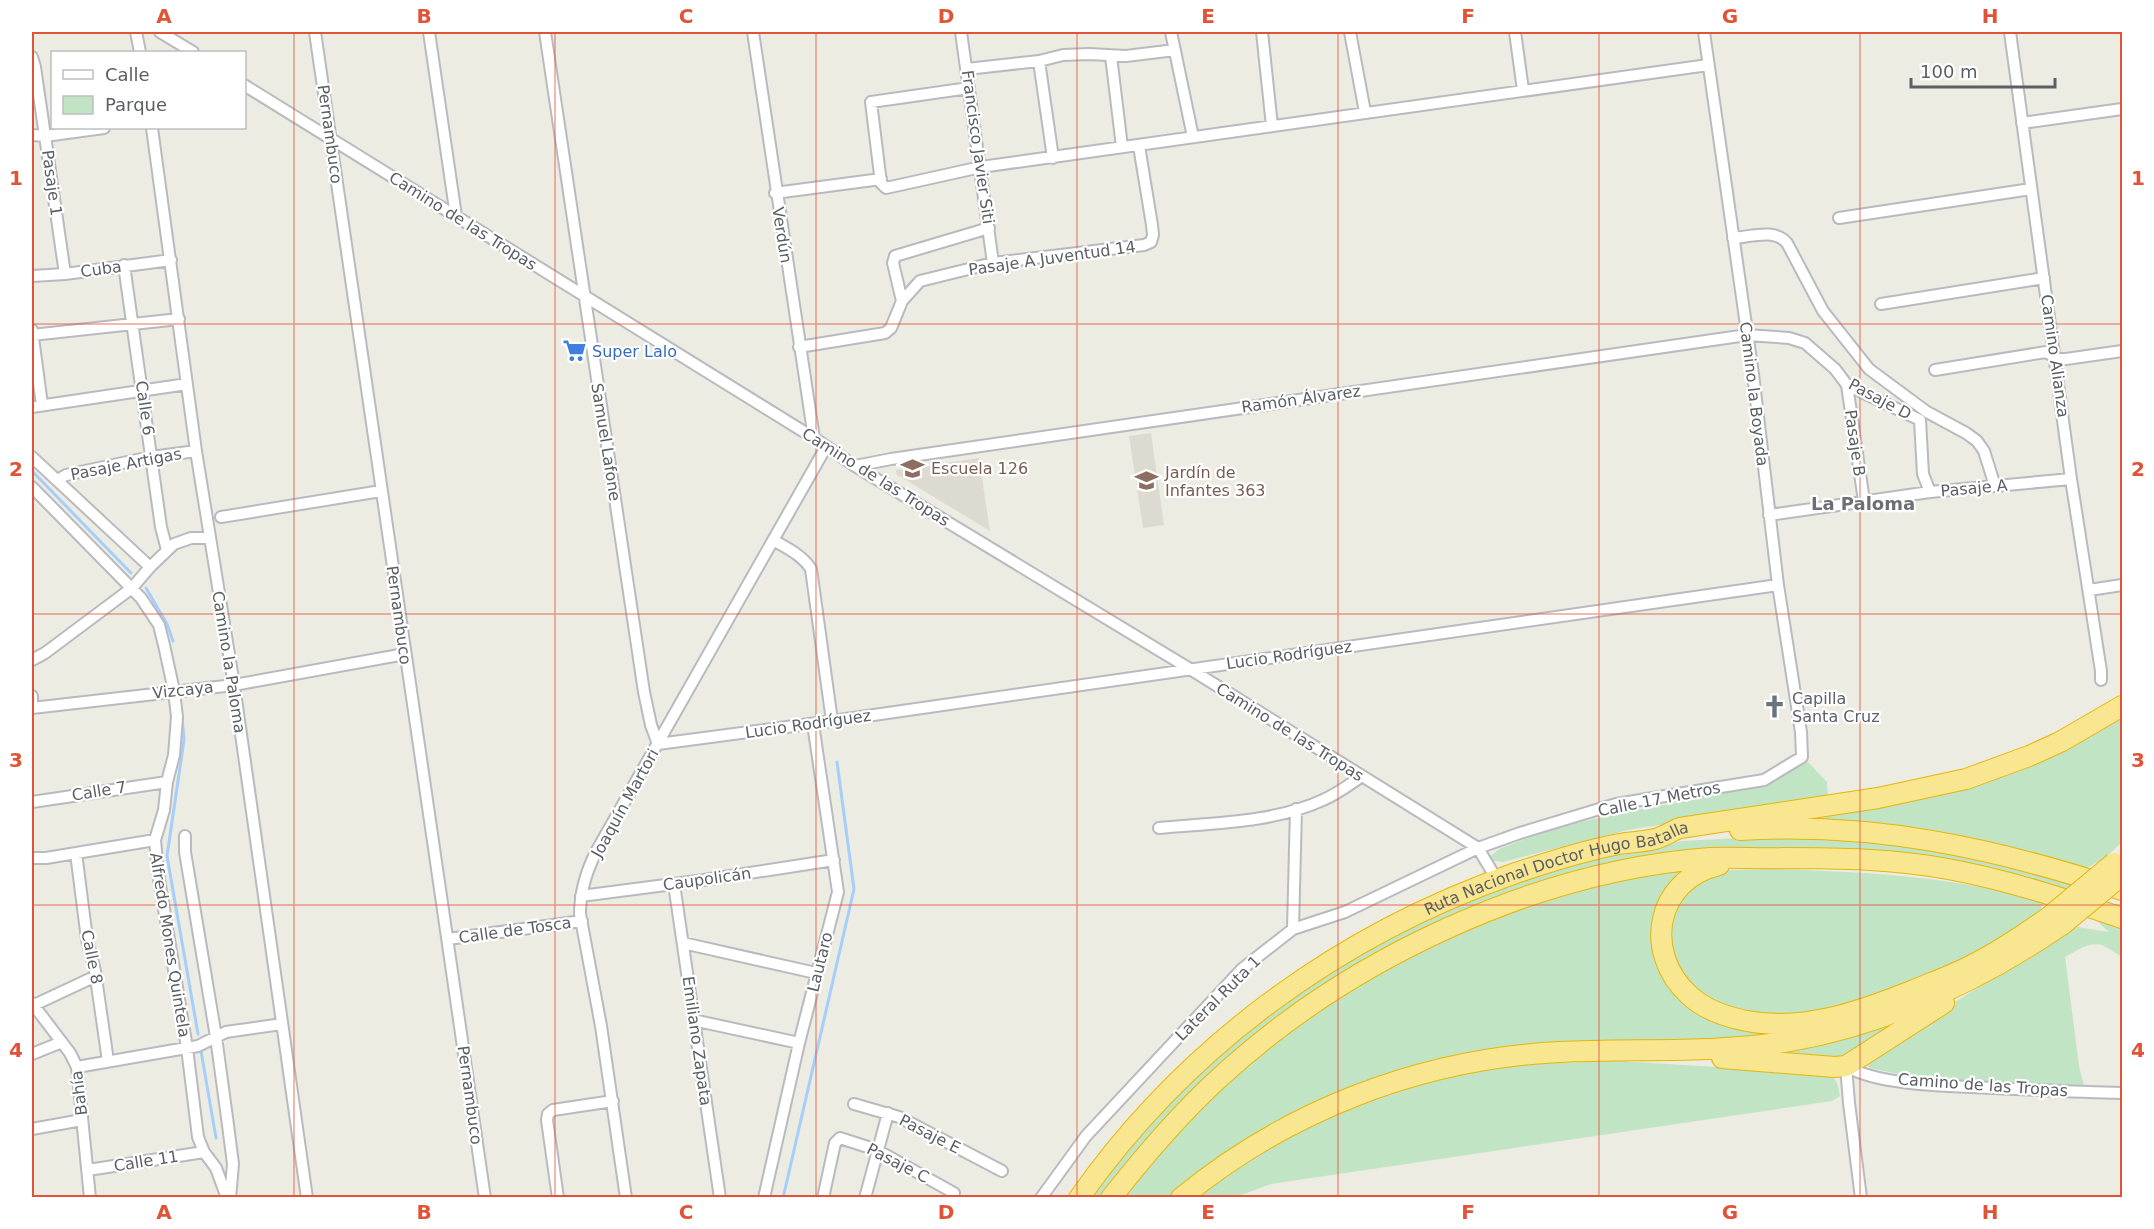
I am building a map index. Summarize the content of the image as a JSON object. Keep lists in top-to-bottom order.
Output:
{
  "streets": {
    "highway": ["Ruta Nacional Doctor Hugo Batalla"],
    "street": [
      "Pernambuco",
      "Francisco Javier Siti",
      "Pasaje 1",
      "Camino de las Tropas",
      "Verdún",
      "Pasaje A Juventud 14",
      "Cuba",
      "Camino Alianza",
      "Camino la Boyada",
      "Ramón Álvarez",
      "Pasaje D",
      "Calle 6",
      "Samuel Lafone",
      "Pasaje B",
      "Pasaje Artigas",
      "Pasaje A",
      "Lucio Rodríguez",
      "Camino la Paloma",
      "Vizcaya",
      "Calle 7",
      "Calle 17 Metros",
      "Joaquín Martori",
      "Caupolicán",
      "Calle de Tosca",
      "Alfredo Mones Quintela",
      "Calle 8",
      "Lautaro",
      "Lateral Ruta 1",
      "Emiliano Zapata",
      "Bahía",
      "Pasaje E",
      "Calle 11",
      "Pasaje C"
    ]
  },
  "crossings": [
    ["Pernambuco", "Camino de las Tropas"],
    ["Pernambuco", "Vizcaya"],
    ["Pernambuco", "Calle de Tosca"],
    ["Francisco Javier Siti", "Pasaje A Juventud 14"],
    ["Pasaje 1", "Cuba"],
    ["Camino de las Tropas", "Verdún"],
    ["Camino de las Tropas", "Ramón Álvarez"],
    ["Camino de las Tropas", "Samuel Lafone"],
    ["Camino de las Tropas", "Lucio Rodríguez"],
    ["Camino de las Tropas", "Calle 17 Metros"],
    ["Camino de las Tropas", "Joaquín Martori"],
    ["Camino de las Tropas", "Ruta Nacional Doctor Hugo Batalla"],
    ["Camino de las Tropas", "Lateral Ruta 1"],
    ["Cuba", "Calle 6"],
    ["Cuba", "Camino la Paloma"],
    ["Camino Alianza", "Pasaje A"],
    ["Camino la Boyada", "Ramón Álvarez"],
    ["Camino la Boyada", "Pasaje D"],
    ["Camino la Boyada", "Pasaje A"],
    ["Camino la Boyada", "Lucio Rodríguez"],
    ["Camino la Boyada", "Calle 17 Metros"],
    ["Ramón Álvarez", "Pasaje D"],
    ["Pasaje D", "Pasaje B"],
    ["Calle 6", "Pasaje Artigas"],
    ["Samuel Lafone", "Lucio Rodríguez"],
    ["Samuel Lafone", "Joaquín Martori"],
    ["Pasaje B", "Pasaje A"],
    ["Pasaje Artigas", "Camino la Paloma"],
    ["Lucio Rodríguez", "Joaquín Martori"],
    ["Lucio Rodríguez", "Lautaro"],
    ["Camino la Paloma", "Vizcaya"],
    ["Vizcaya", "Alfredo Mones Quintela"],
    ["Calle 7", "Alfredo Mones Quintela"],
    ["Calle 17 Metros", "Lateral Ruta 1"],
    ["Joaquín Martori", "Caupolicán"],
    ["Joaquín Martori", "Calle de Tosca"],
    ["Caupolicán", "Lautaro"],
    ["Caupolicán", "Emiliano Zapata"],
    ["Alfredo Mones Quintela", "Calle 11"],
    ["Bahía", "Calle 11"]
  ],
  "districts": ["La Paloma"],
  "places": {
    "supermarket": ["Super Lalo"],
    "school or university": ["Escuela 126", "Jardín de Infantes 363"],
    "church": ["Capilla Santa Cruz"]
  },
  "legend": ["Calle", "Parque"],
  "scale_bar": "100 m",
  "grid": {
    "columns": [
      "A",
      "B",
      "C",
      "D",
      "E",
      "F",
      "G",
      "H"
    ],
    "rows": [
      "1",
      "2",
      "3",
      "4"
    ]
  }
}
